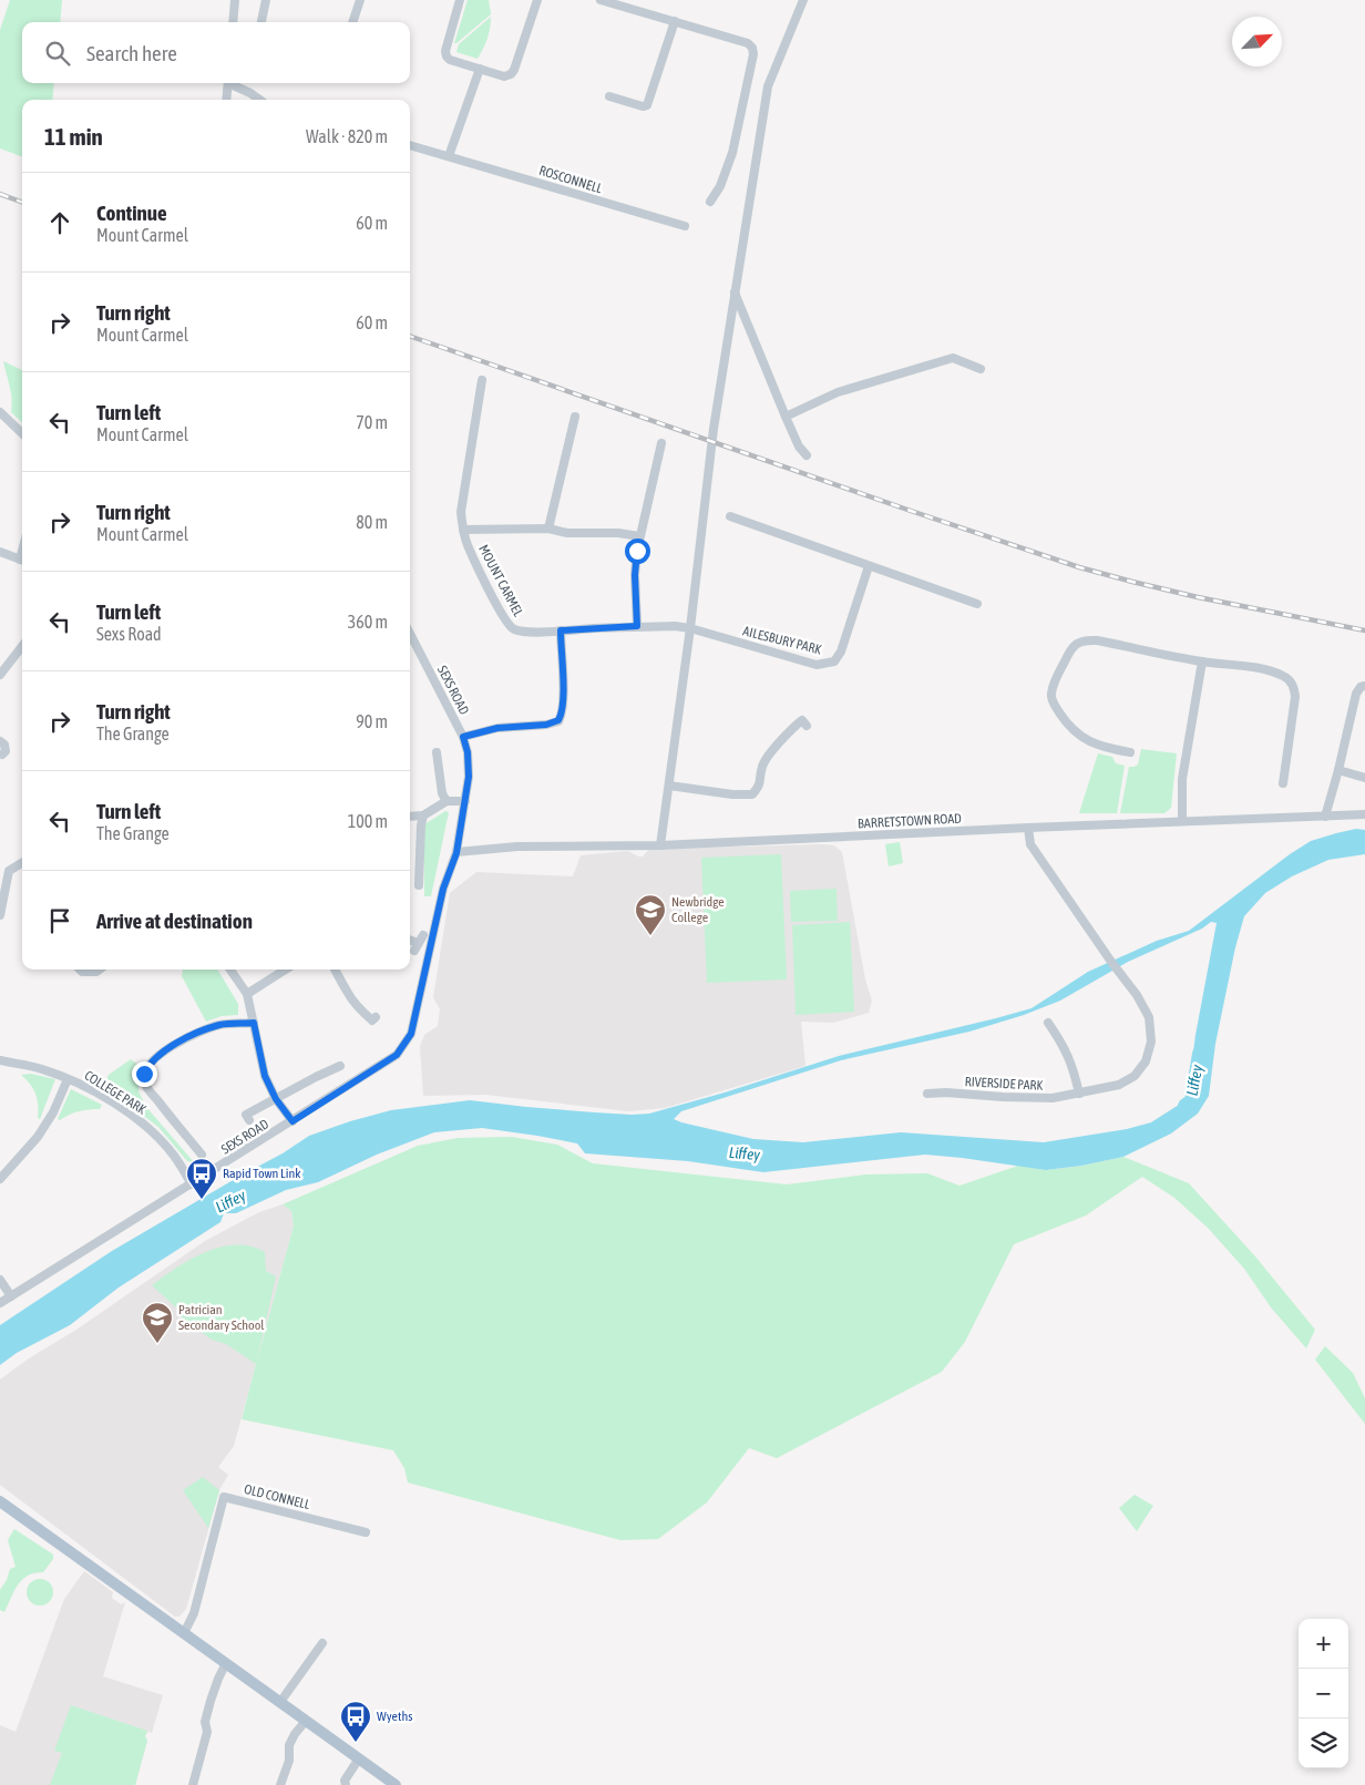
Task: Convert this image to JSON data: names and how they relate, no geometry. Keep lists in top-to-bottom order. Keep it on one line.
{"streets":{"street":["ROSCONNELL","MOUNT CARMEL","AILESBURY PARK","SEXS ROAD","BARRETSTOWN ROAD","RIVERSIDE PARK","COLLEGE PARK","OLD CONNELL"]},"crossings":[["MOUNT CARMEL","AILESBURY PARK"],["SEXS ROAD","BARRETSTOWN ROAD"],["SEXS ROAD","COLLEGE PARK"],["BARRETSTOWN ROAD","RIVERSIDE PARK"]],"water":["Liffey"],"places":{"school or university":["Newbridge College","Patrician Secondary School"],"bus stop":["Rapid Town Link","Wyeths"]},"north":"top right","page":{"search":"Search here","heading":["11 min","Walk · 820 m"],"list":[["Continue","Mount Carmel","60 m"],["Turn right","Mount Carmel","60 m"],["Turn left","Mount Carmel","70 m"],["Turn right","Mount Carmel","80 m"],["Turn left","Sexs Road","360 m"],["Turn right","The Grange","90 m"],["Turn left","The Grange","100 m"],"Arrive at destination"],"map_buttons":["+","−"]}}
